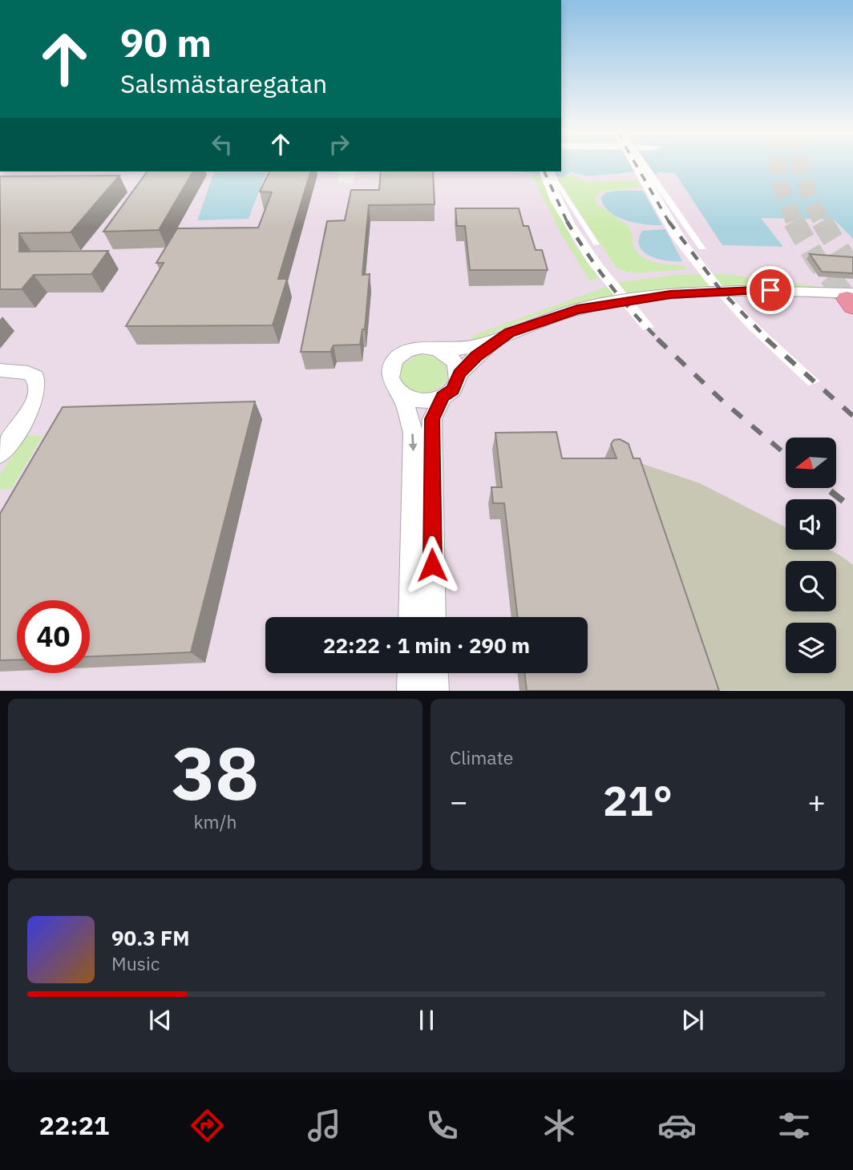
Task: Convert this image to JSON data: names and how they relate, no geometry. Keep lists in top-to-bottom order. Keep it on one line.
{"north":"left","page":{"turn":["90 m","Salsmästaregatan"],"limit":"40","trip":"22:22 · 1 min · 290 m","tile":[["38","km/h"],"Climate"],"heat":["−","21°","+"],"song":["90.3 FM","Music"],"tabs":"22:21"}}
